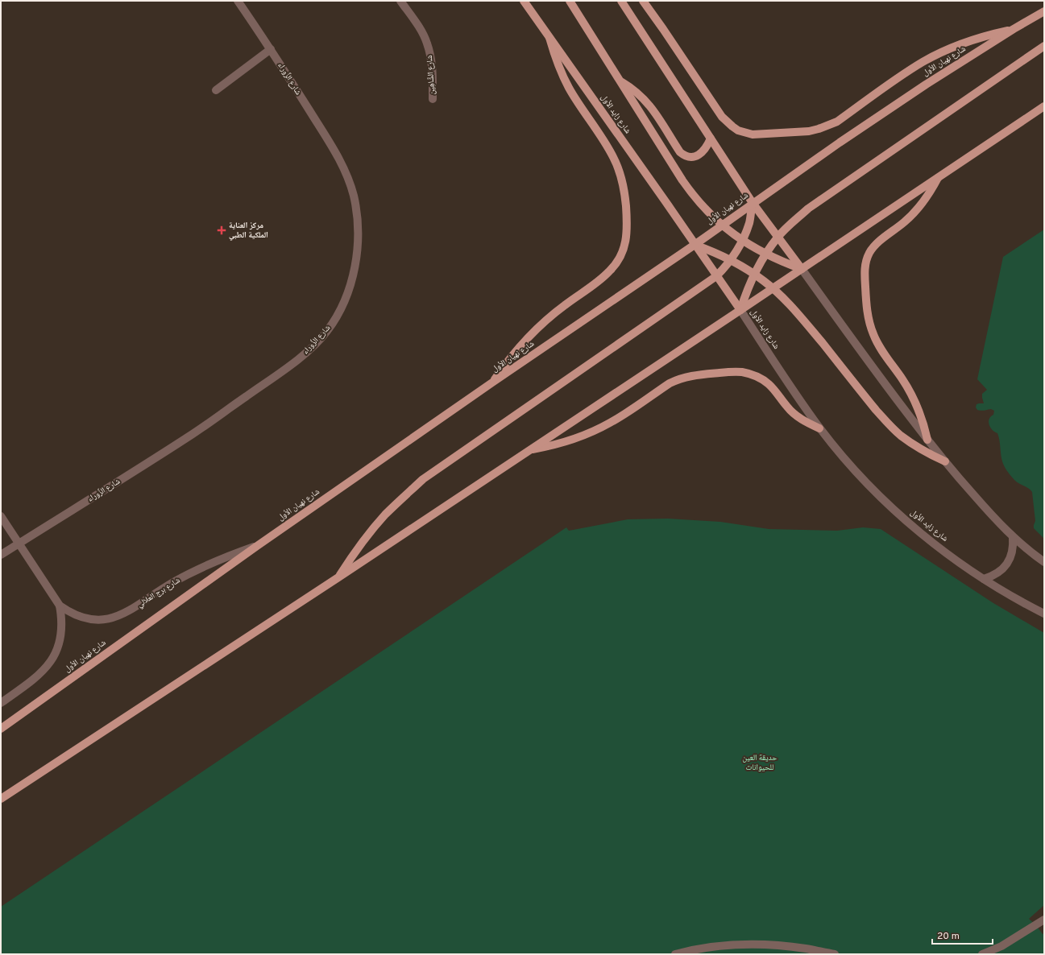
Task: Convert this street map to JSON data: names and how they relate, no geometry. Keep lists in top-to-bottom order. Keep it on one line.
{"streets":{"main road":["شارع نهيان الأول","شارع زايد الأول"],"street":["شارع الشَّاهِين","شارع الزَّوراء","شارع برج العلالي"]},"crossings":[["شارع نهيان الأول","شارع زايد الأول"],["شارع نهيان الأول","شارع برج العلالي"],["شارع الزَّوراء","شارع برج العلالي"]],"parks":["حديقة العين للحيوانات"],"places":{"health":["مركز العناية الملكية الطبي"]},"scale_bar":"20 m"}
